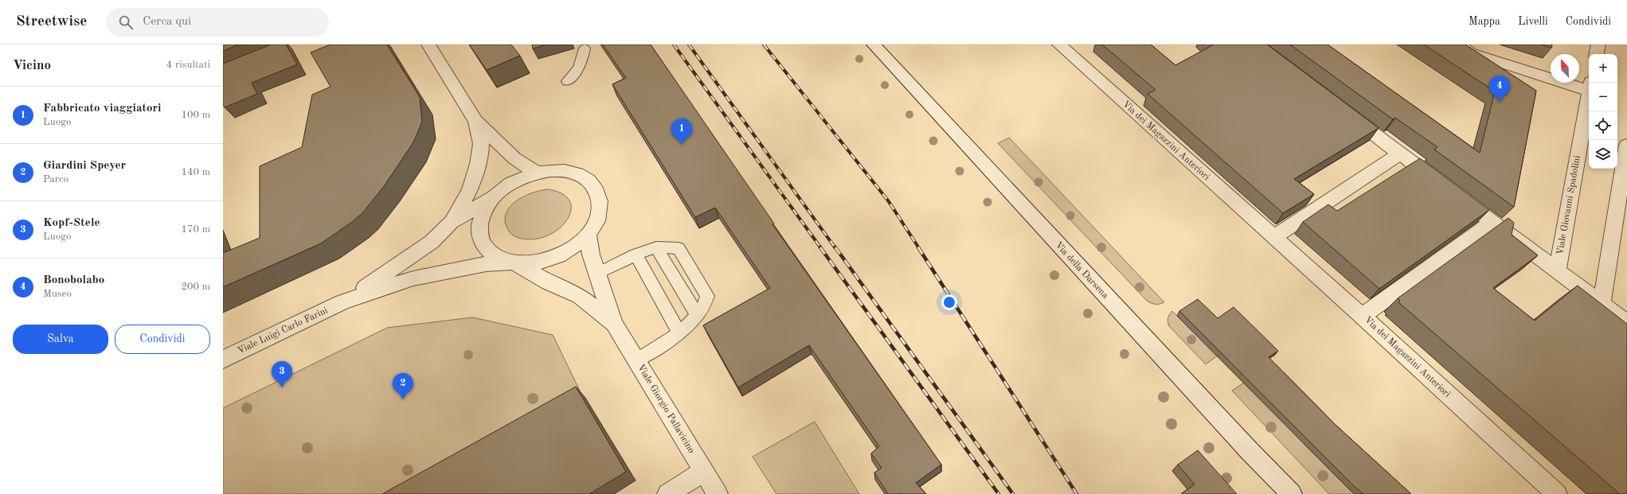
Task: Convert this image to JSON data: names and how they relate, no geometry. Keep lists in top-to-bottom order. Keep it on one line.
{"streets":{"street":["Via dei Magazzini Anteriori","Viale Giovanni Spadolini","Via della Darsena","Viale Luigi Carlo Farini","Viale Giorgio Pallavicino"]},"north":"top left","page":{"header":"Streetwise","search":"Cerca qui","nav":["Mappa","Livelli","Condividi"],"heading":["Vicino","4 risultati"],"map_buttons":["+","−"],"pins":["4","1","3","2"],"list":[{"mark":"1","name":"Fabbricato viaggiatori","note":"Luogo","value":"100 m"},{"mark":"2","name":"Giardini Speyer","note":"Parco","value":"140 m"},{"mark":"3","name":"Kopf-Stele","note":"Luogo","value":"170 m"},{"mark":"4","name":"Bonobolabo","note":"Museo","value":"200 m"}],"buttons":["Salva","Condividi"]}}
